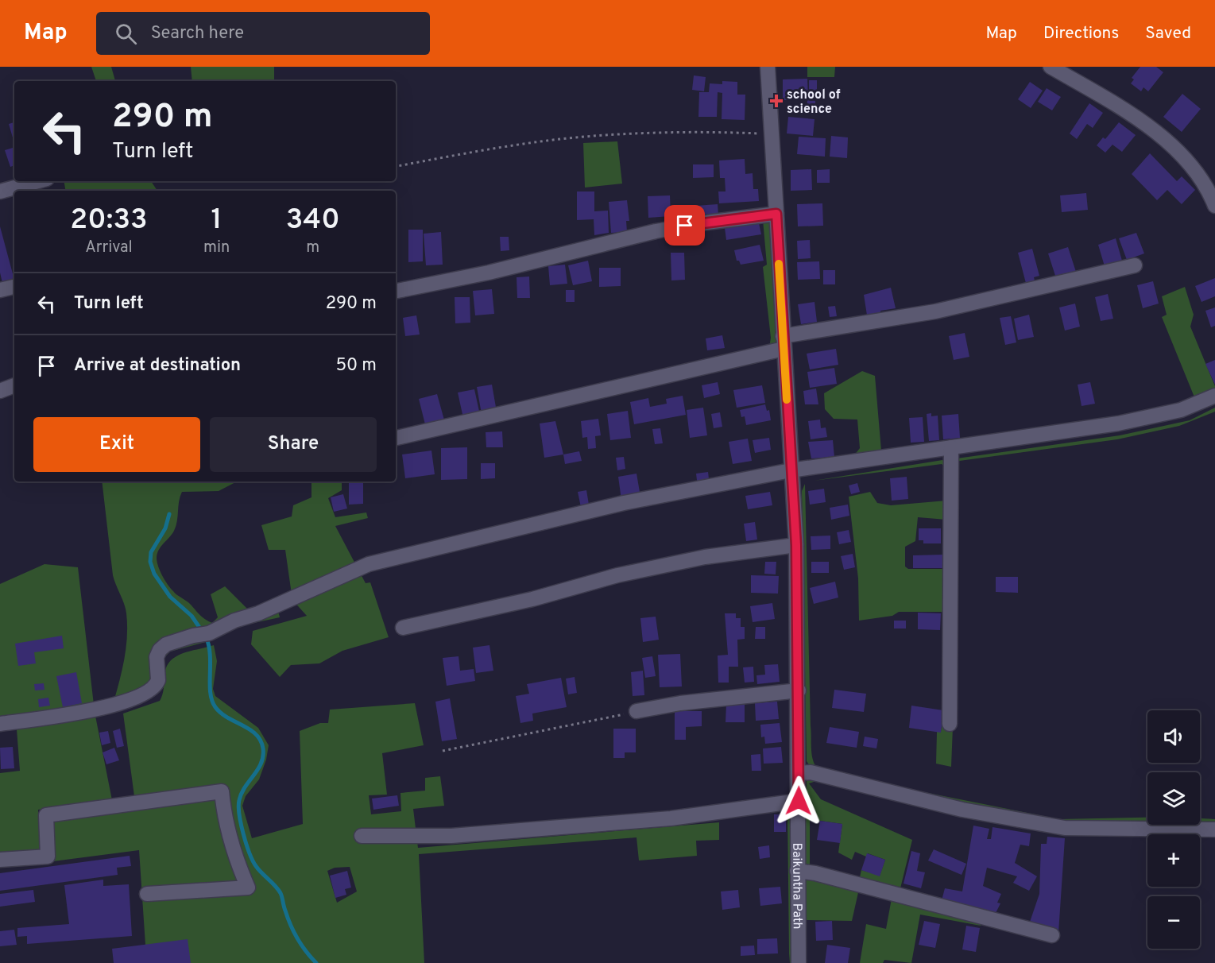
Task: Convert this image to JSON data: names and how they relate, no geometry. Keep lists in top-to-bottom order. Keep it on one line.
{"streets":{"street":["Baikuntha Path"]},"places":{"health":["school of science"]},"page":{"header":"Map","search":"Search here","nav":["Map","Directions","Saved"],"turn":["290 m","Turn left"],"eta":["20:33","Arrival","1","min","340","m"],"list":[{"name":"Turn left","value":"290 m"},{"name":"Arrive at destination","value":"50 m"}],"buttons":["Exit","Share"],"map_buttons":["+","−"]}}
